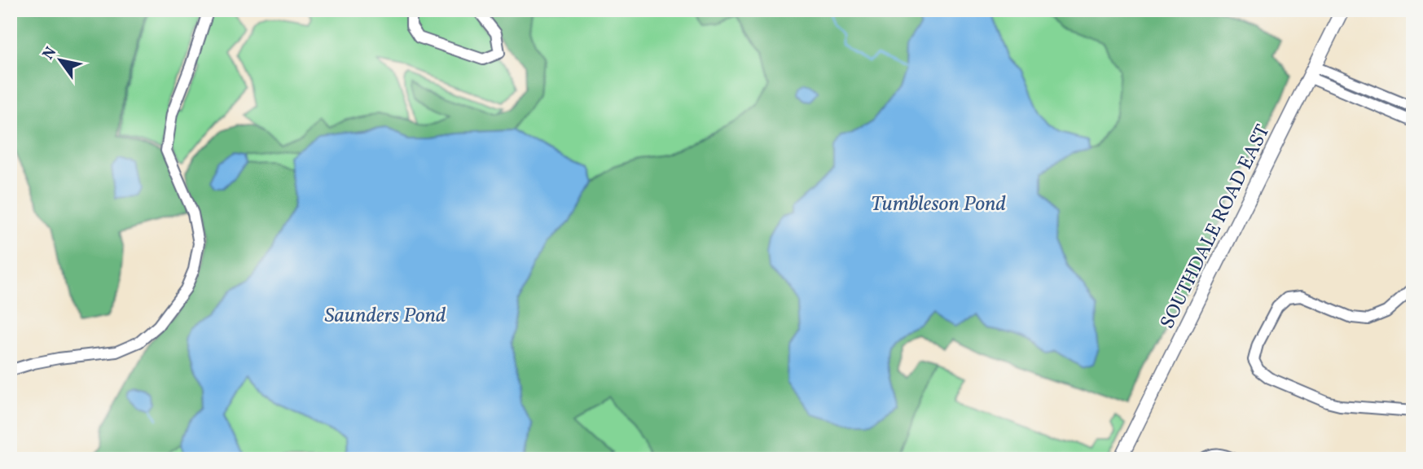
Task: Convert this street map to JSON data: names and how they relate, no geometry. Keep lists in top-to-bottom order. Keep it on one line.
{"streets":{"main road":["SOUTHDALE ROAD EAST"]},"water":["Tumbleson Pond","Saunders Pond"],"north":"top left"}
